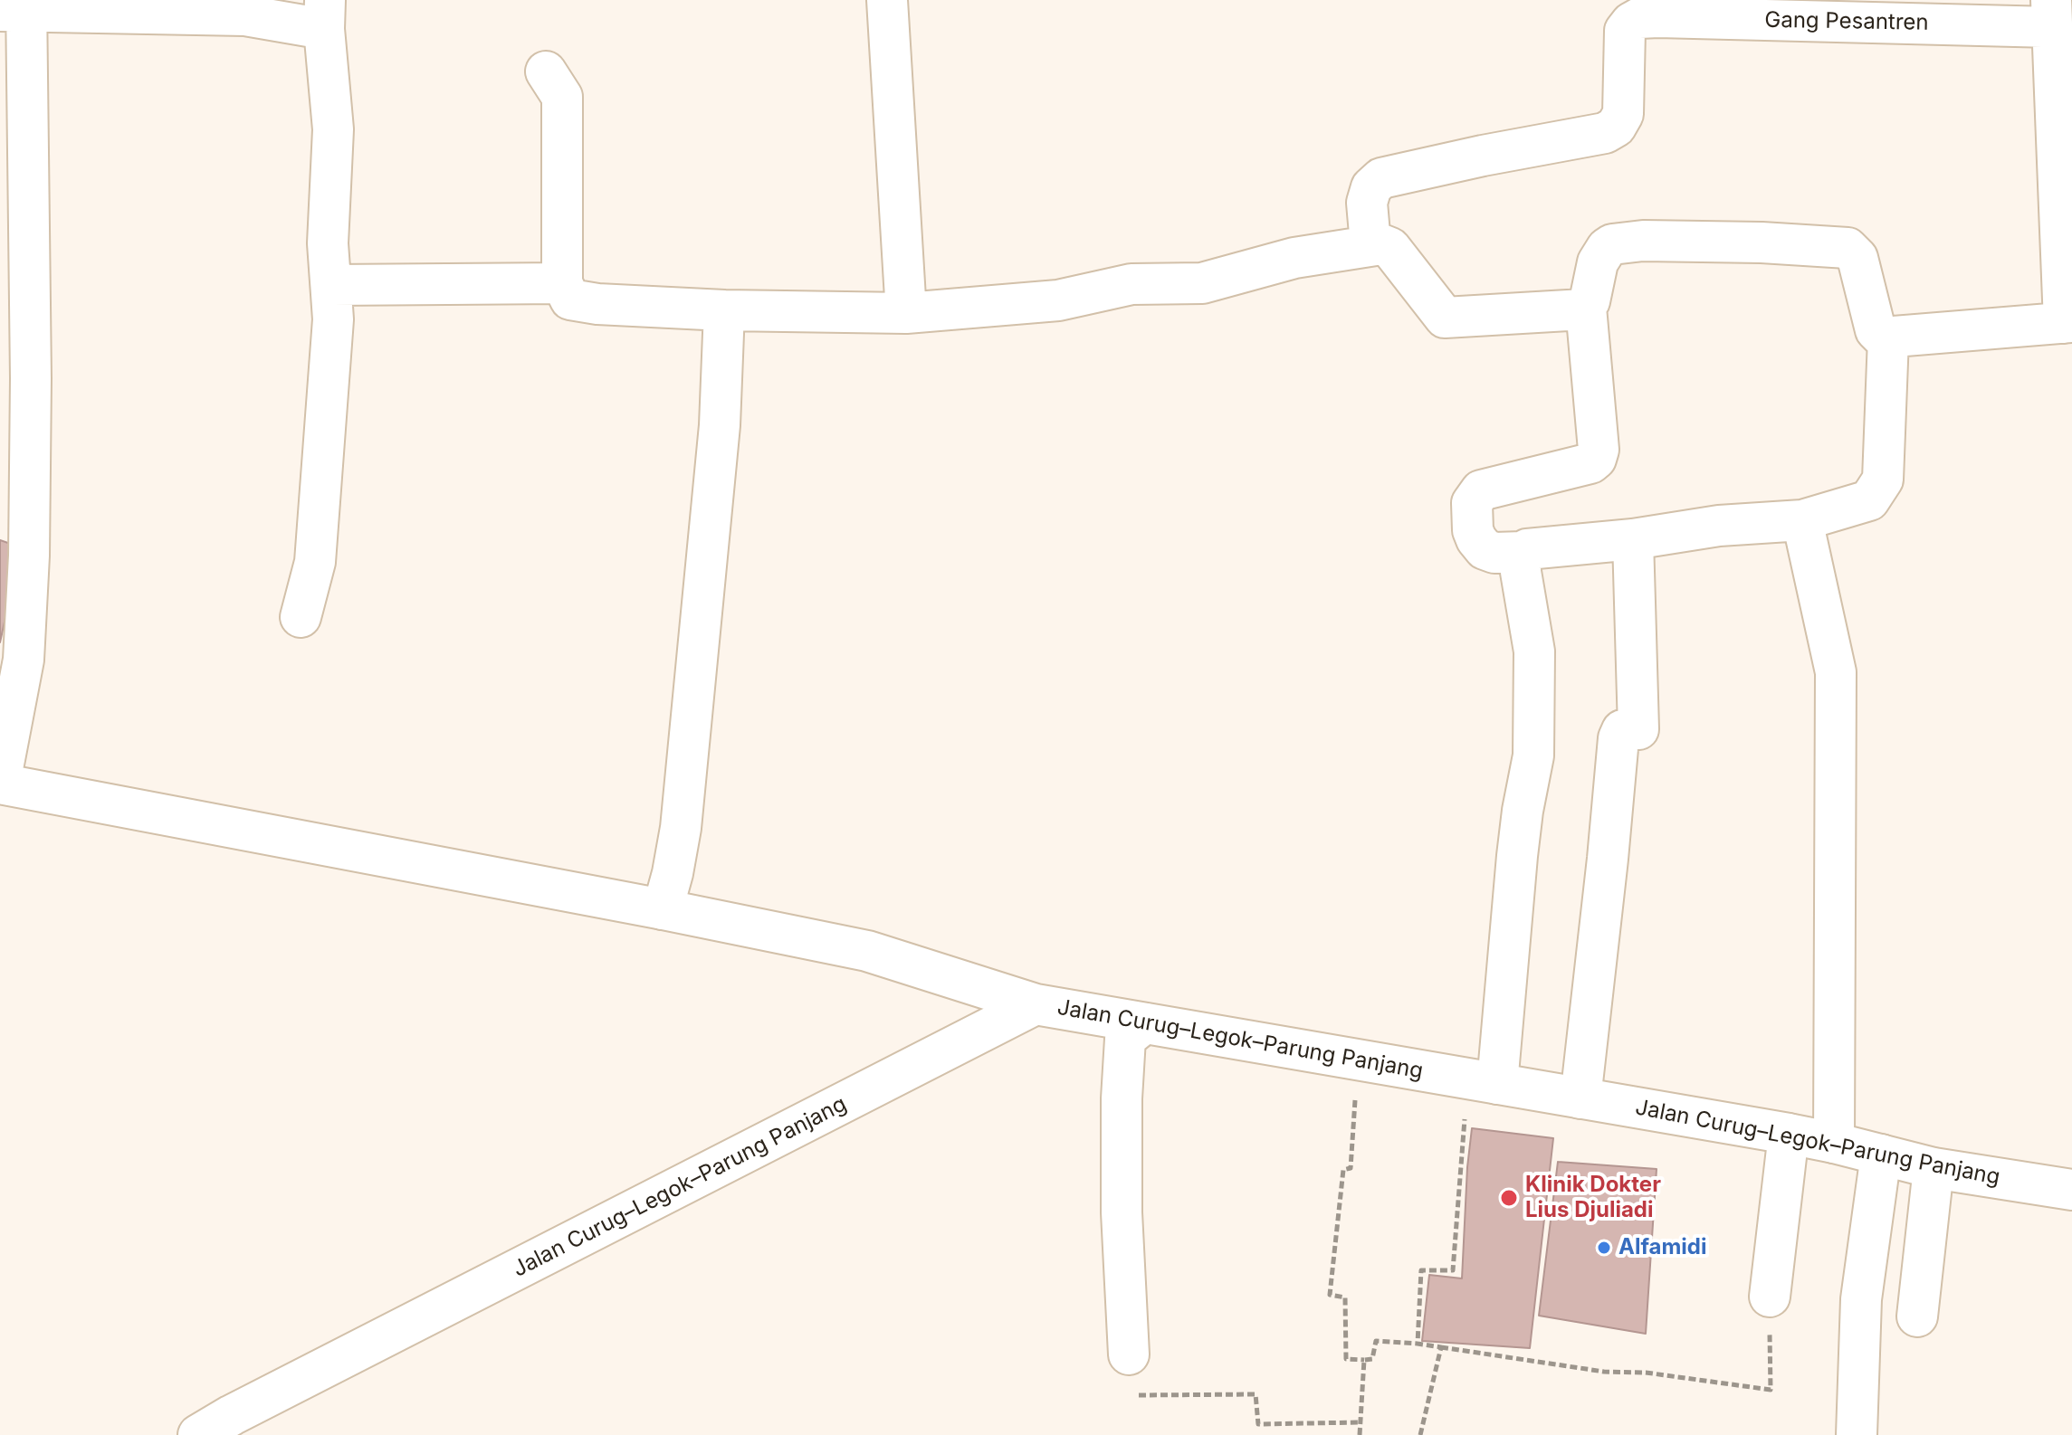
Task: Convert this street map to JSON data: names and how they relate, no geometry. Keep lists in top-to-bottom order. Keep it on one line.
{"streets":{"street":["Gang Pesantren","Jalan Curug–Legok–Parung Panjang"]},"places":["Klinik Dokter Lius Djuliadi","Alfamidi"]}
